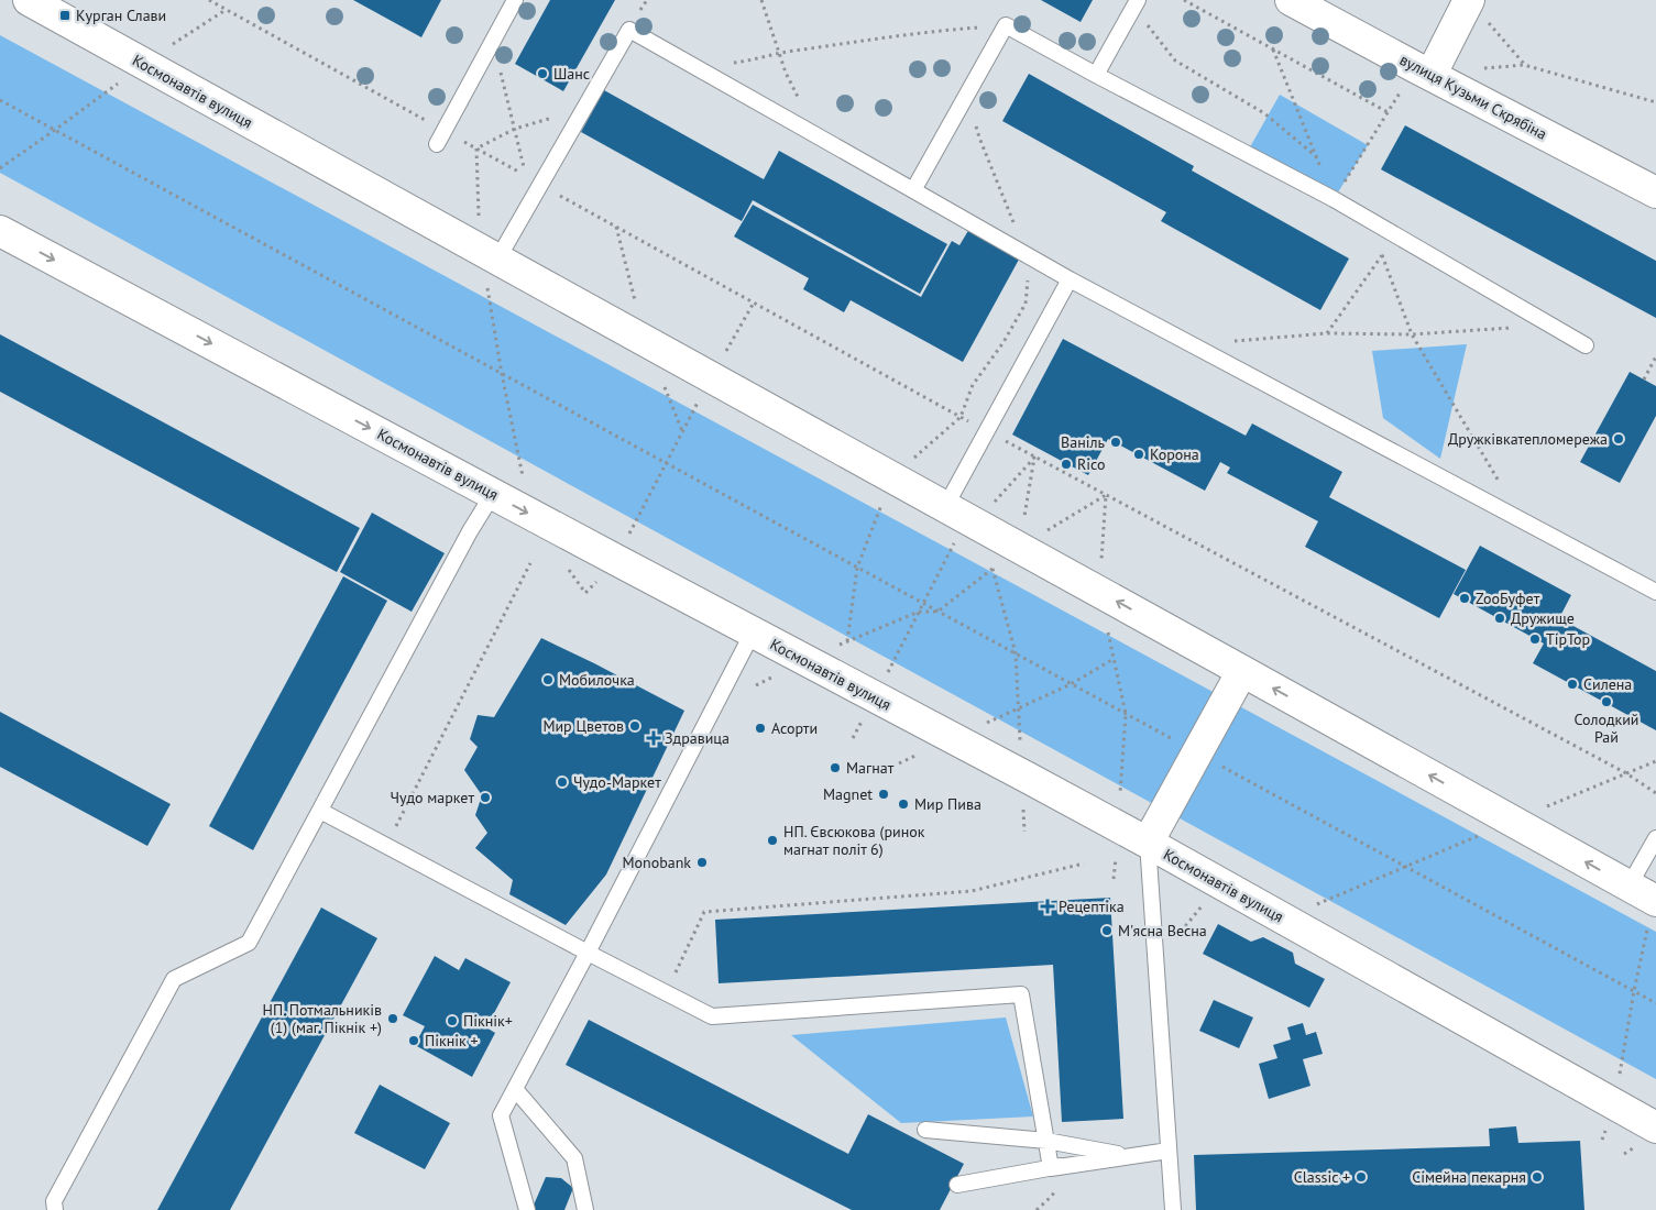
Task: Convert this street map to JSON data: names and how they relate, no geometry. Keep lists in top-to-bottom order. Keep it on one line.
{"streets":{"street":["Космонавтів вулиця","вулиця Кузьми Скрябіна"]},"places":{"transit":["Курган Слави"],"other":["Шанс","Дружківкатепломережа","Ваніль","Корона","Rico","ZooБуфет","Дружище","TipTop","Мобилочка","Силена","Солодкий Рай","Мир Цветов","Асорти","Магнат","Чудо-Маркет","Magnet","Чудо маркет","Мир Пива","НП. Євсюкова (ринок магнат політ 6)","Monobank","М'ясна Весна","НП. Потмальників (1) (маг. Пікнік +)","Пікнік+","Пікнік +","Classic +","Сімейна пекарня"],"health":["Здравица","Рецептіка"]}}
